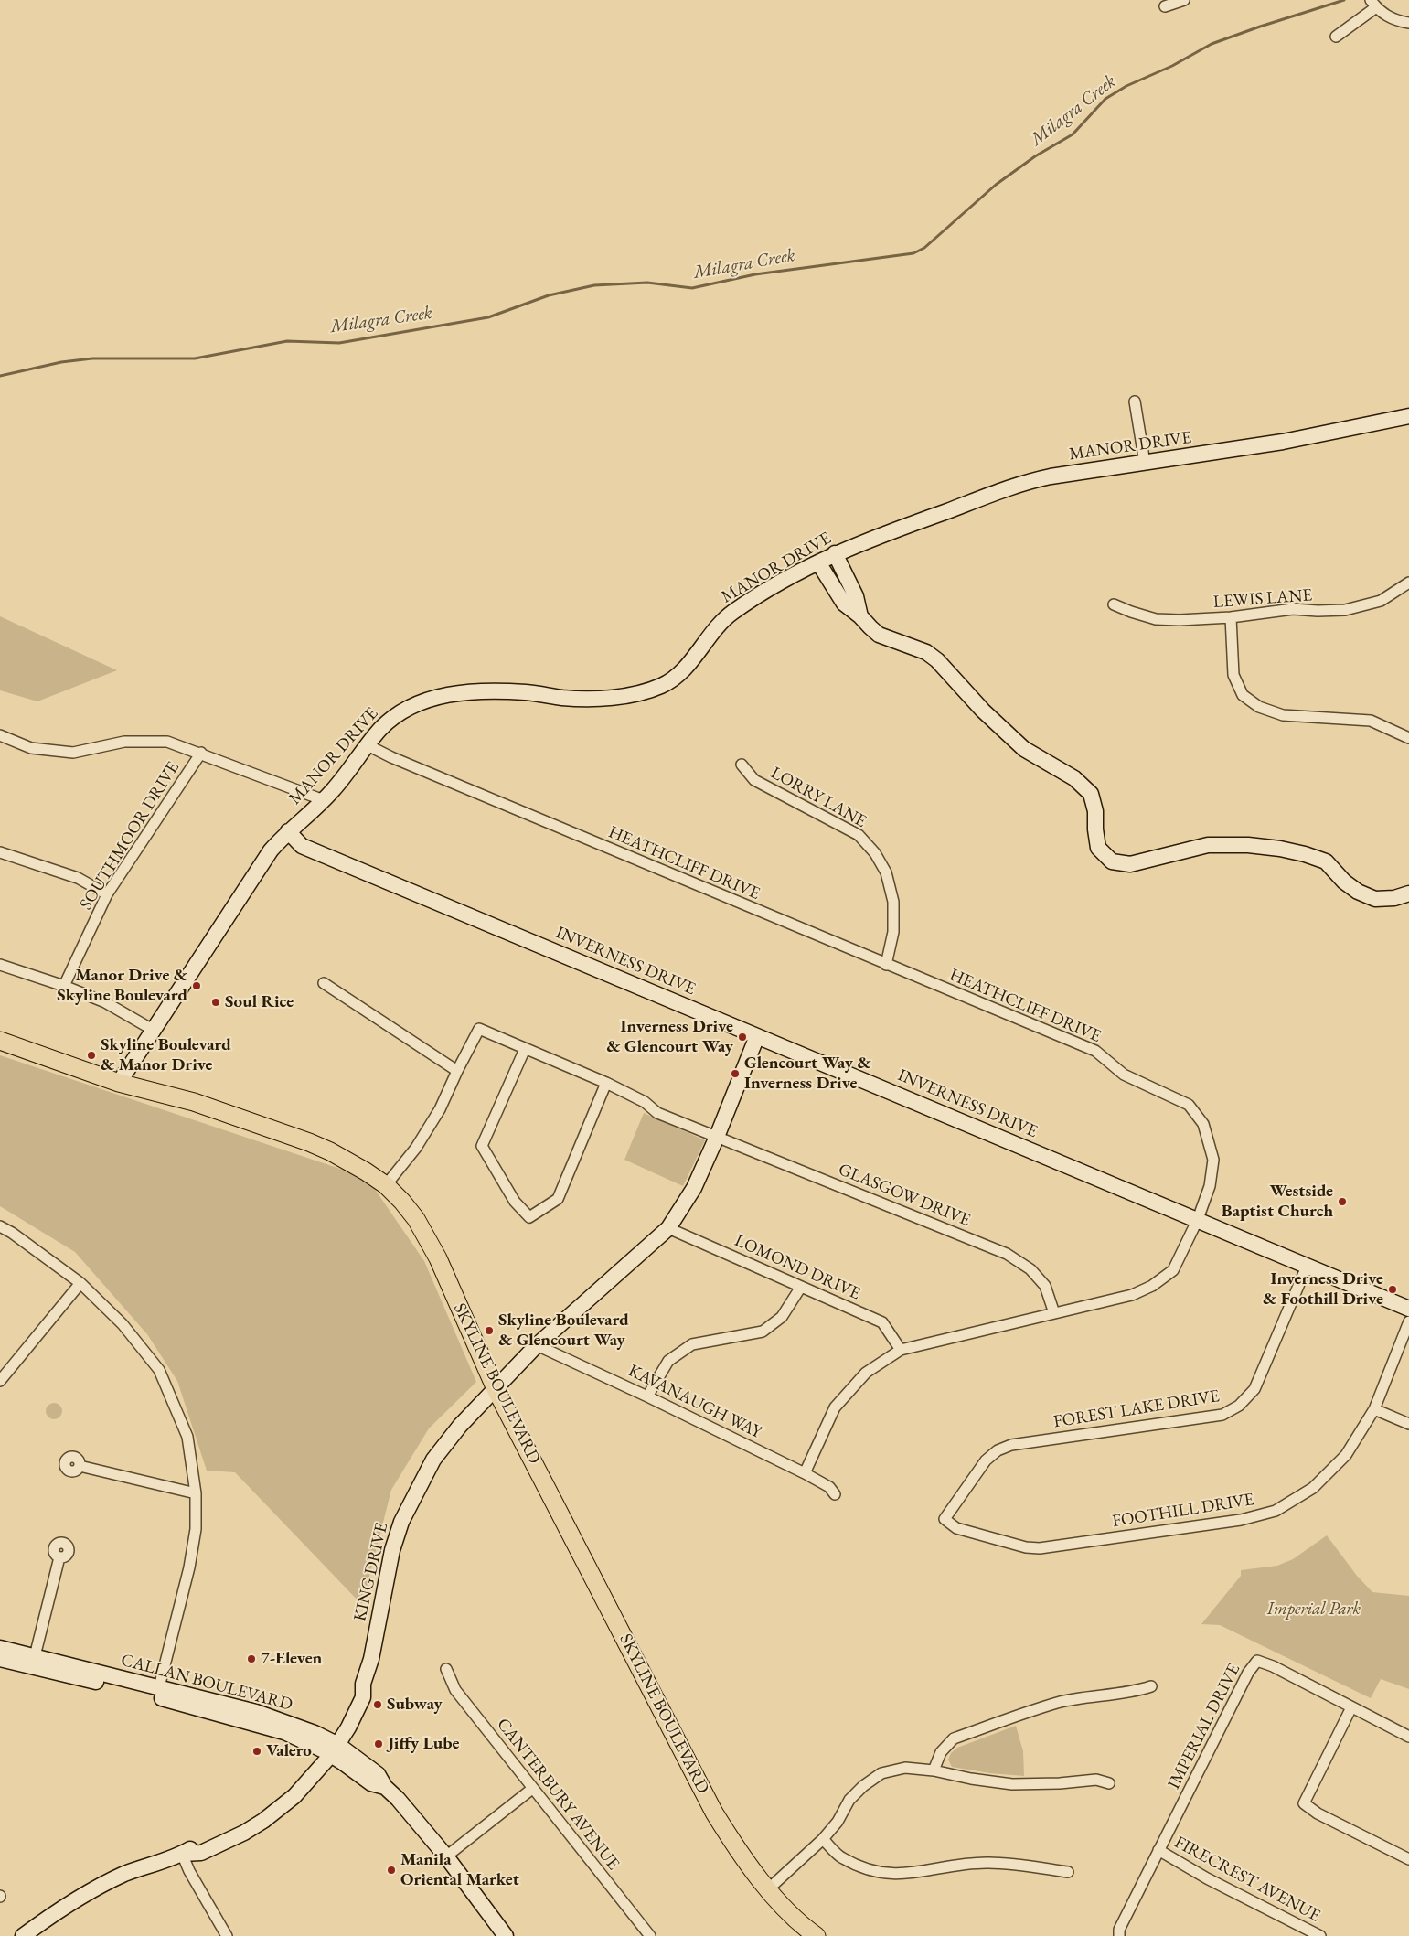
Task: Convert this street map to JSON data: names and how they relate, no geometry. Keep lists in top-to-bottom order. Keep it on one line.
{"streets":{"main road":["SKYLINE BOULEVARD"],"street":["MANOR DRIVE","LEWIS LANE","LORRY LANE","SOUTHMOOR DRIVE","HEATHCLIFF DRIVE","INVERNESS DRIVE","GLASGOW DRIVE","LOMOND DRIVE","KAVANAUGH WAY","FOREST LAKE DRIVE","FOOTHILL DRIVE","KING DRIVE","CALLAN BOULEVARD","IMPERIAL DRIVE","CANTERBURY AVENUE","FIRECREST AVENUE"]},"crossings":[["MANOR DRIVE","HEATHCLIFF DRIVE"],["MANOR DRIVE","INVERNESS DRIVE"],["MANOR DRIVE","SKYLINE BOULEVARD"],["LORRY LANE","HEATHCLIFF DRIVE"],["HEATHCLIFF DRIVE","INVERNESS DRIVE"],["HEATHCLIFF DRIVE","GLASGOW DRIVE"],["HEATHCLIFF DRIVE","LOMOND DRIVE"],["HEATHCLIFF DRIVE","KAVANAUGH WAY"],["INVERNESS DRIVE","FOREST LAKE DRIVE"],["INVERNESS DRIVE","KING DRIVE"],["GLASGOW DRIVE","KING DRIVE"],["LOMOND DRIVE","KING DRIVE"],["SKYLINE BOULEVARD","KING DRIVE"],["KAVANAUGH WAY","KING DRIVE"],["FOREST LAKE DRIVE","FOOTHILL DRIVE"],["KING DRIVE","CALLAN BOULEVARD"],["IMPERIAL DRIVE","FIRECREST AVENUE"]],"water":["Milagra Creek"],"parks":["Imperial Park"],"places":["Manor Drive & Skyline Boulevard","Soul Rice","Inverness Drive & Glencourt Way","Skyline Boulevard & Manor Drive","Glencourt Way & Inverness Drive","Westside Baptist Church","Inverness Drive & Foothill Drive","Skyline Boulevard & Glencourt Way","7-Eleven","Subway","Jiffy Lube","Valero","Manila Oriental Market"]}
